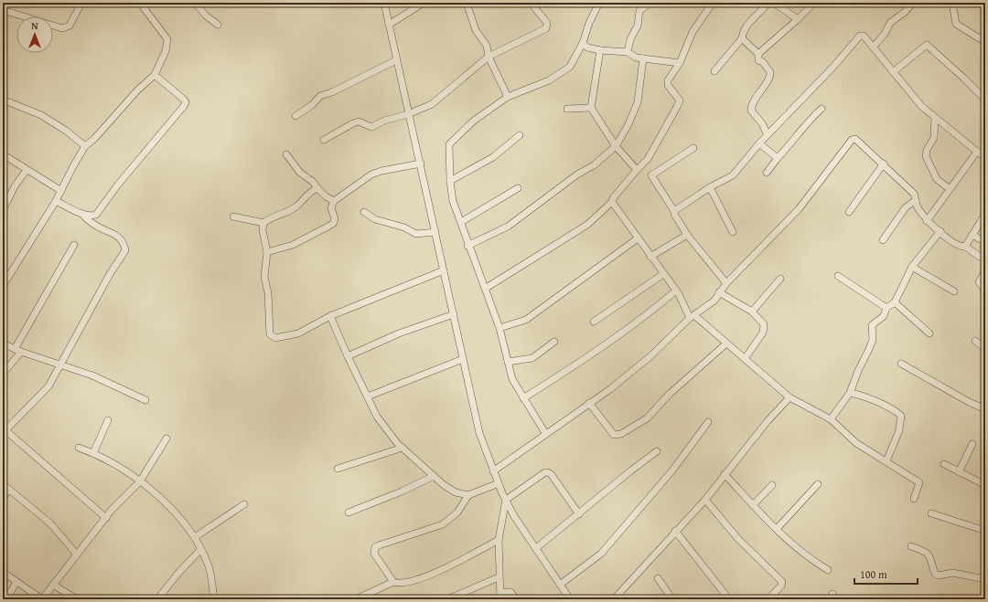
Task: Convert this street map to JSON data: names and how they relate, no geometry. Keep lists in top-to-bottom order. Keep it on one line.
{"scale_bar":"100 m","north":"top"}
